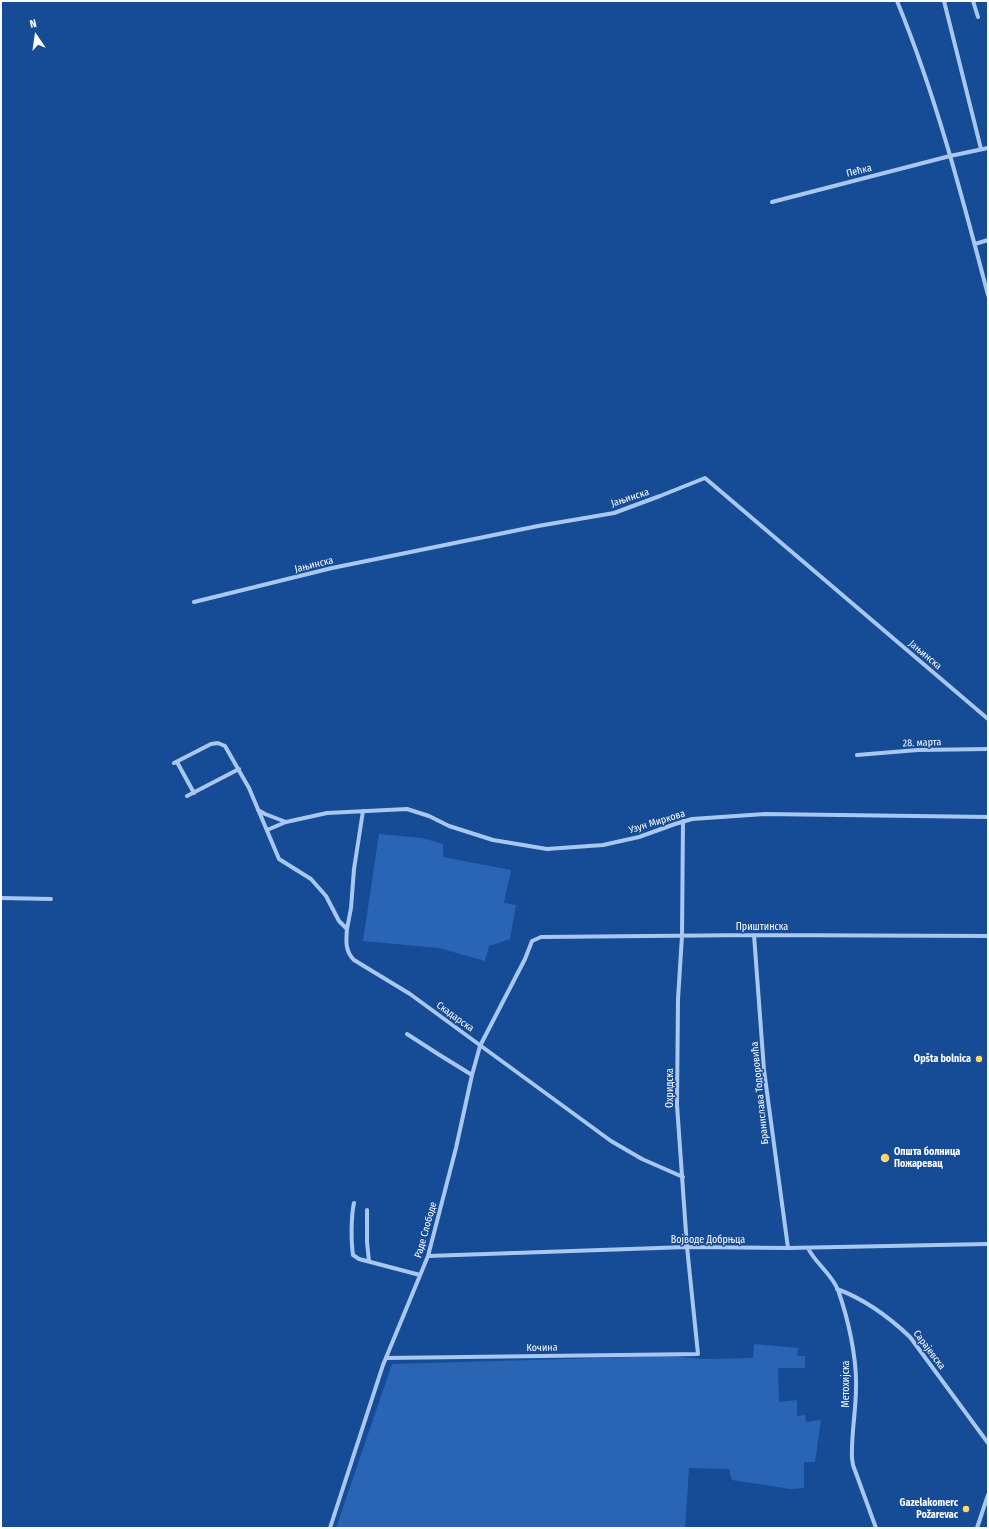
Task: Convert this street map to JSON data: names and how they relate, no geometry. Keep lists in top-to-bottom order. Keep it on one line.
{"streets":{"street":["Пећка","Јањинска","28. марта","Узун Миркова","Приштинска","Скадарска","Охридска","Бранислава Тодоровића","Раде Слободе","Војводе Добрњца","Кочина","Сарајевска","Метохијска"]},"crossings":[["Узун Миркова","Скадарска"],["Узун Миркова","Охридска"],["Приштинска","Охридска"],["Приштинска","Бранислава Тодоровића"],["Приштинска","Раде Слободе"],["Скадарска","Охридска"],["Скадарска","Раде Слободе"],["Охридска","Војводе Добрњца"],["Охридска","Кочина"],["Бранислава Тодоровића","Војводе Добрњца"],["Раде Слободе","Војводе Добрњца"],["Раде Слободе","Кочина"],["Војводе Добрњца","Метохијска"],["Сарајевска","Метохијска"]],"places":["Opšta bolnica","Општа болница Пожаревац","Gazelakomerc Požarevac"],"north":"top"}
